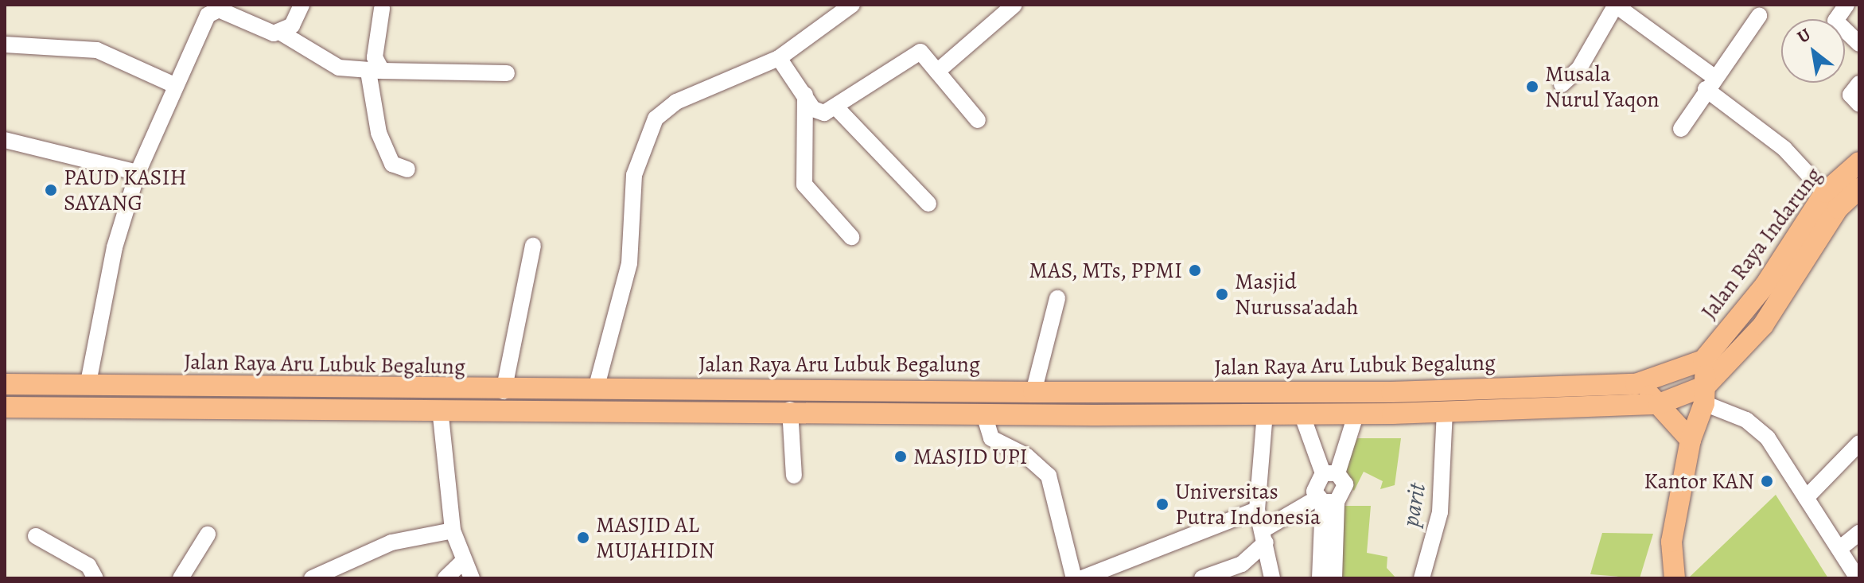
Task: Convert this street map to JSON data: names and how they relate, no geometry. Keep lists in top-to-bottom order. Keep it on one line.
{"streets":{"main road":["Jalan Raya Indarung","Jalan Raya Aru Lubuk Begalung"]},"crossings":[["Jalan Raya Indarung","Jalan Raya Aru Lubuk Begalung"]],"water":["parit"],"places":["Musala Nurul Yaqon","PAUD KASIH SAYANG","MAS, MTs, PPMI","Masjid Nurussa'adah","MASJID UPI","Kantor KAN","Universitas Putra Indonesia","MASJID AL MUJAHIDIN"],"north":"top left"}
